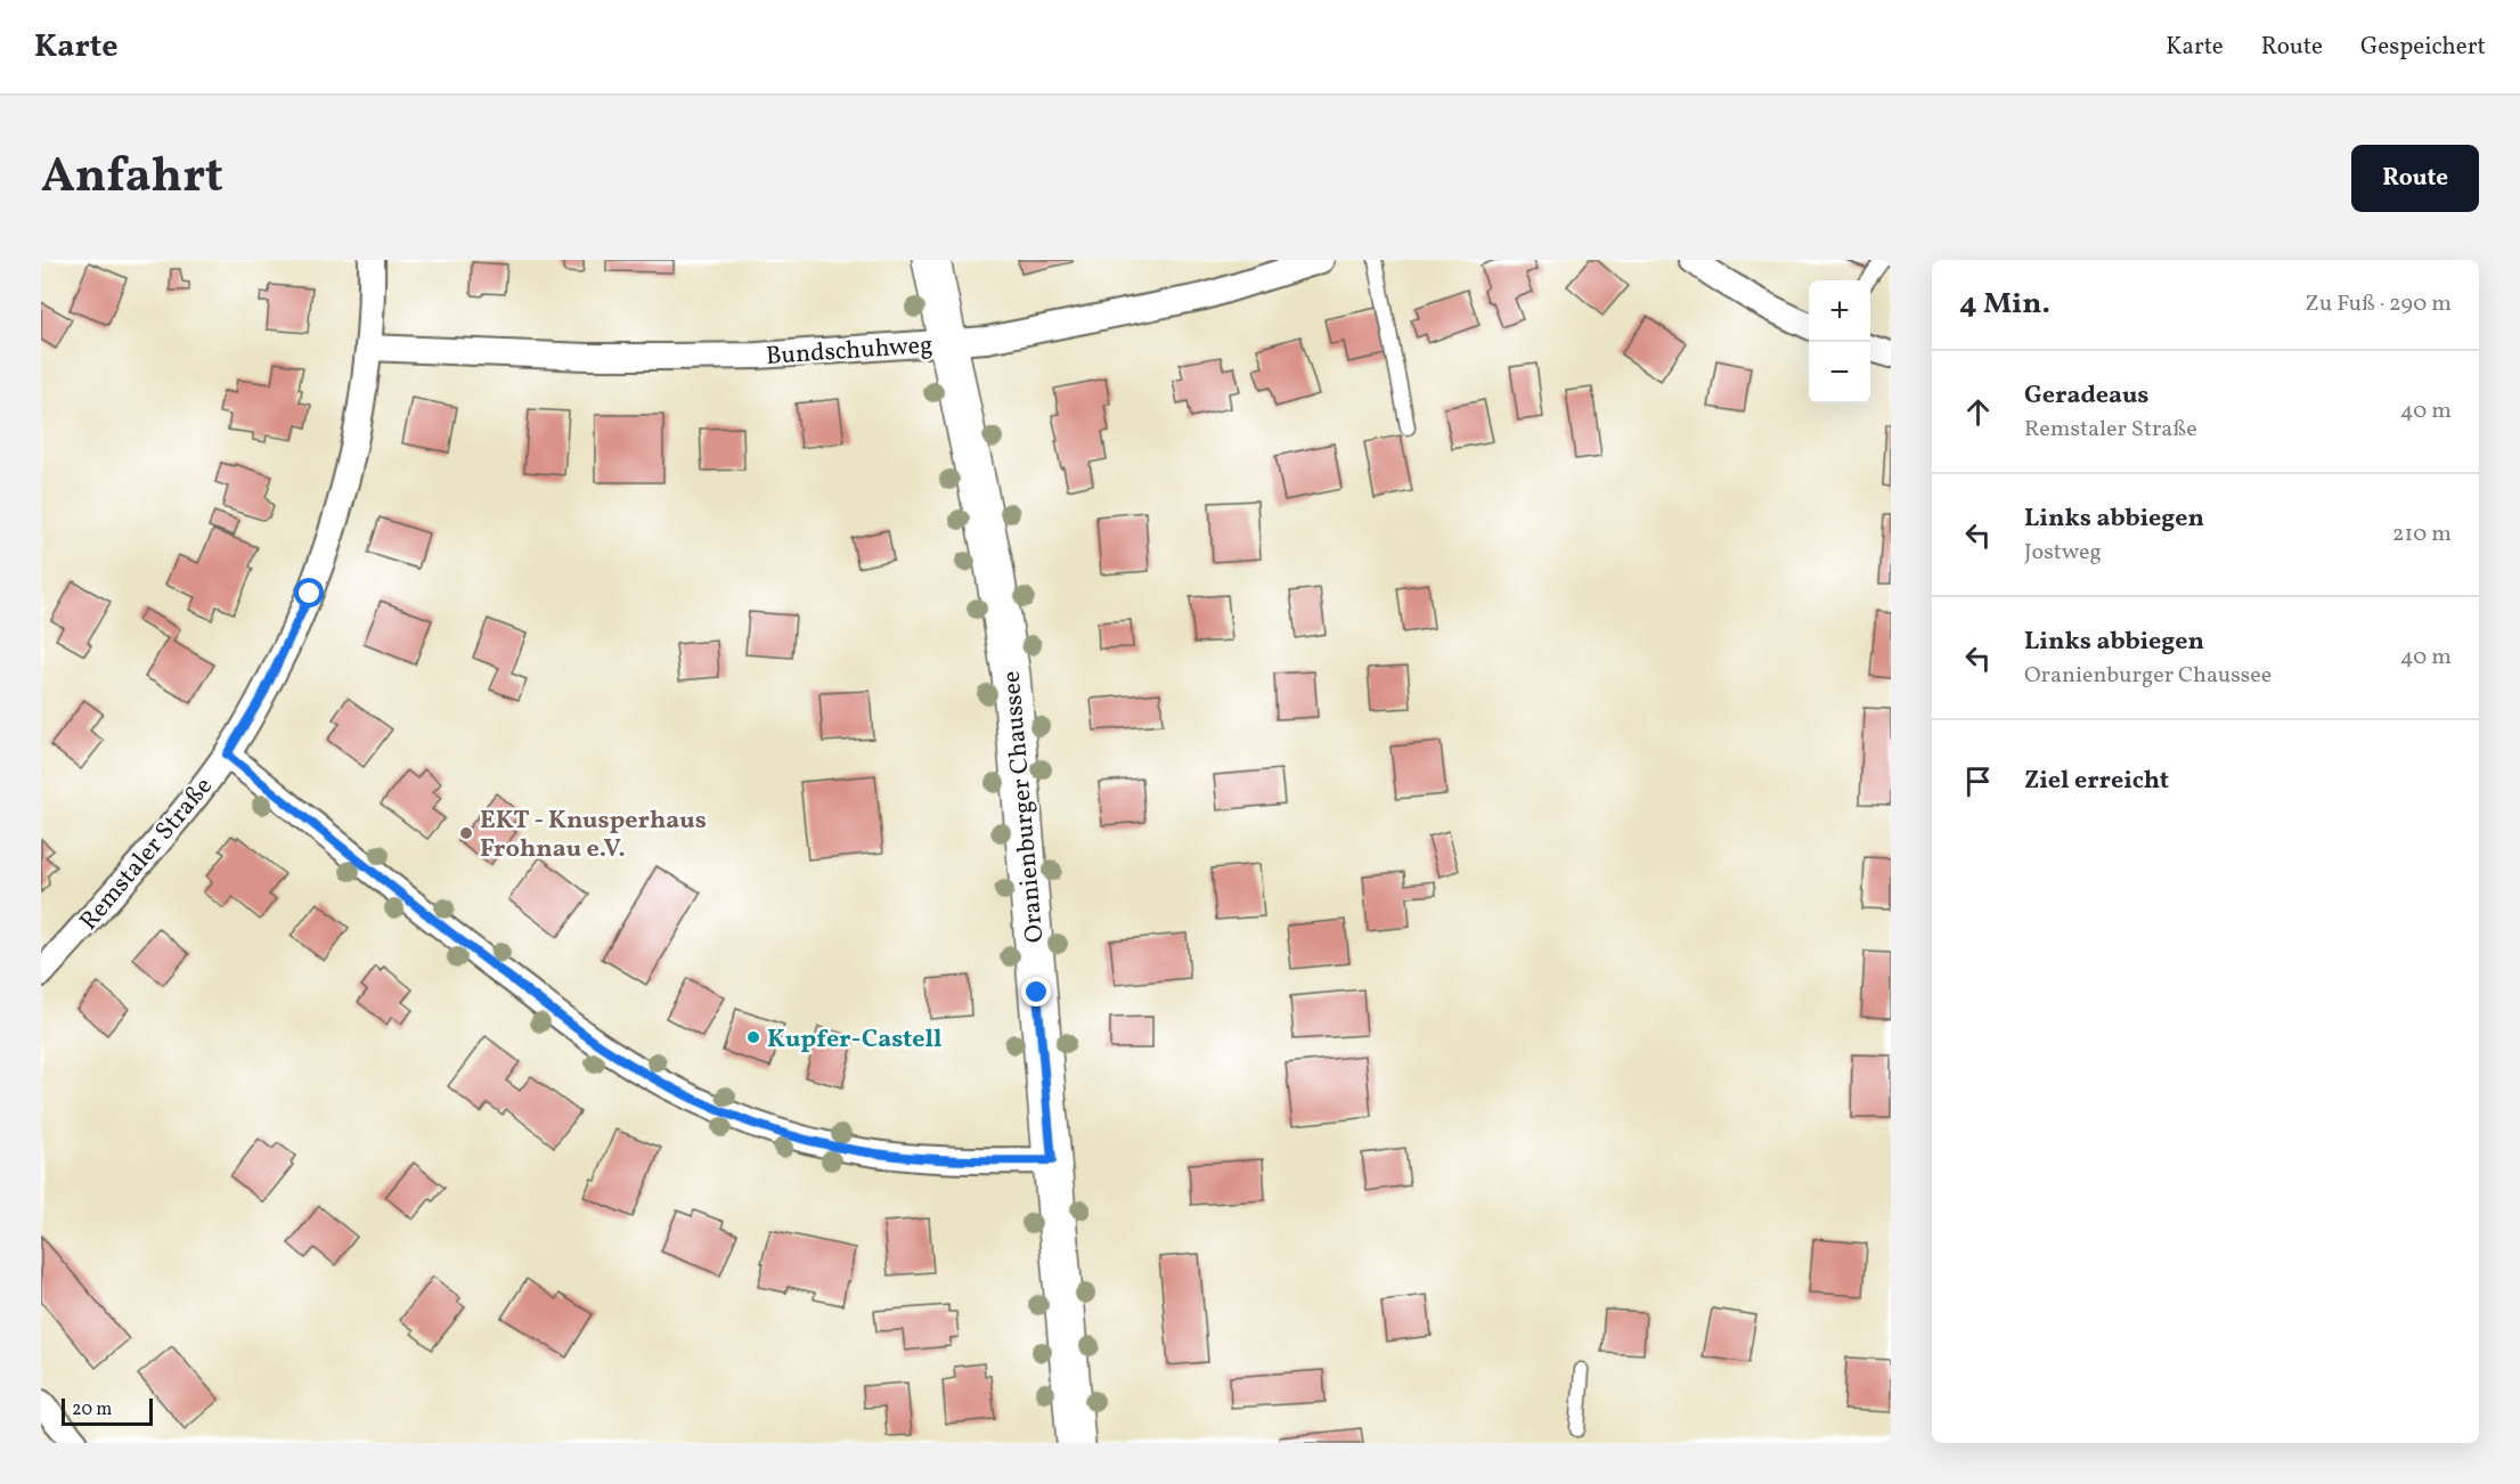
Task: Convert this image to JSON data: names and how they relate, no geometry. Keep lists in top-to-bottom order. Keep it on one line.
{"streets":{"main road":["Oranienburger Chaussee"],"street":["Bundschuhweg","Remstaler Straße"]},"crossings":[["Bundschuhweg","Oranienburger Chaussee"],["Bundschuhweg","Remstaler Straße"]],"places":["EKT - Knusperhaus Frohnau e.V.","Kupfer-Castell"],"scale_bar":"20 m","page":{"header":"Karte","nav":["Karte","Route","Gespeichert"],"title":"Anfahrt","buttons":"Route","heading":["4 Min.","Zu Fuß · 290 m"],"map_buttons":["+","−"],"list":[["Geradeaus","Remstaler Straße","40 m"],["Links abbiegen","Jostweg","210 m"],["Links abbiegen","Oranienburger Chaussee","40 m"],"Ziel erreicht"],"scale":"20 m"}}
